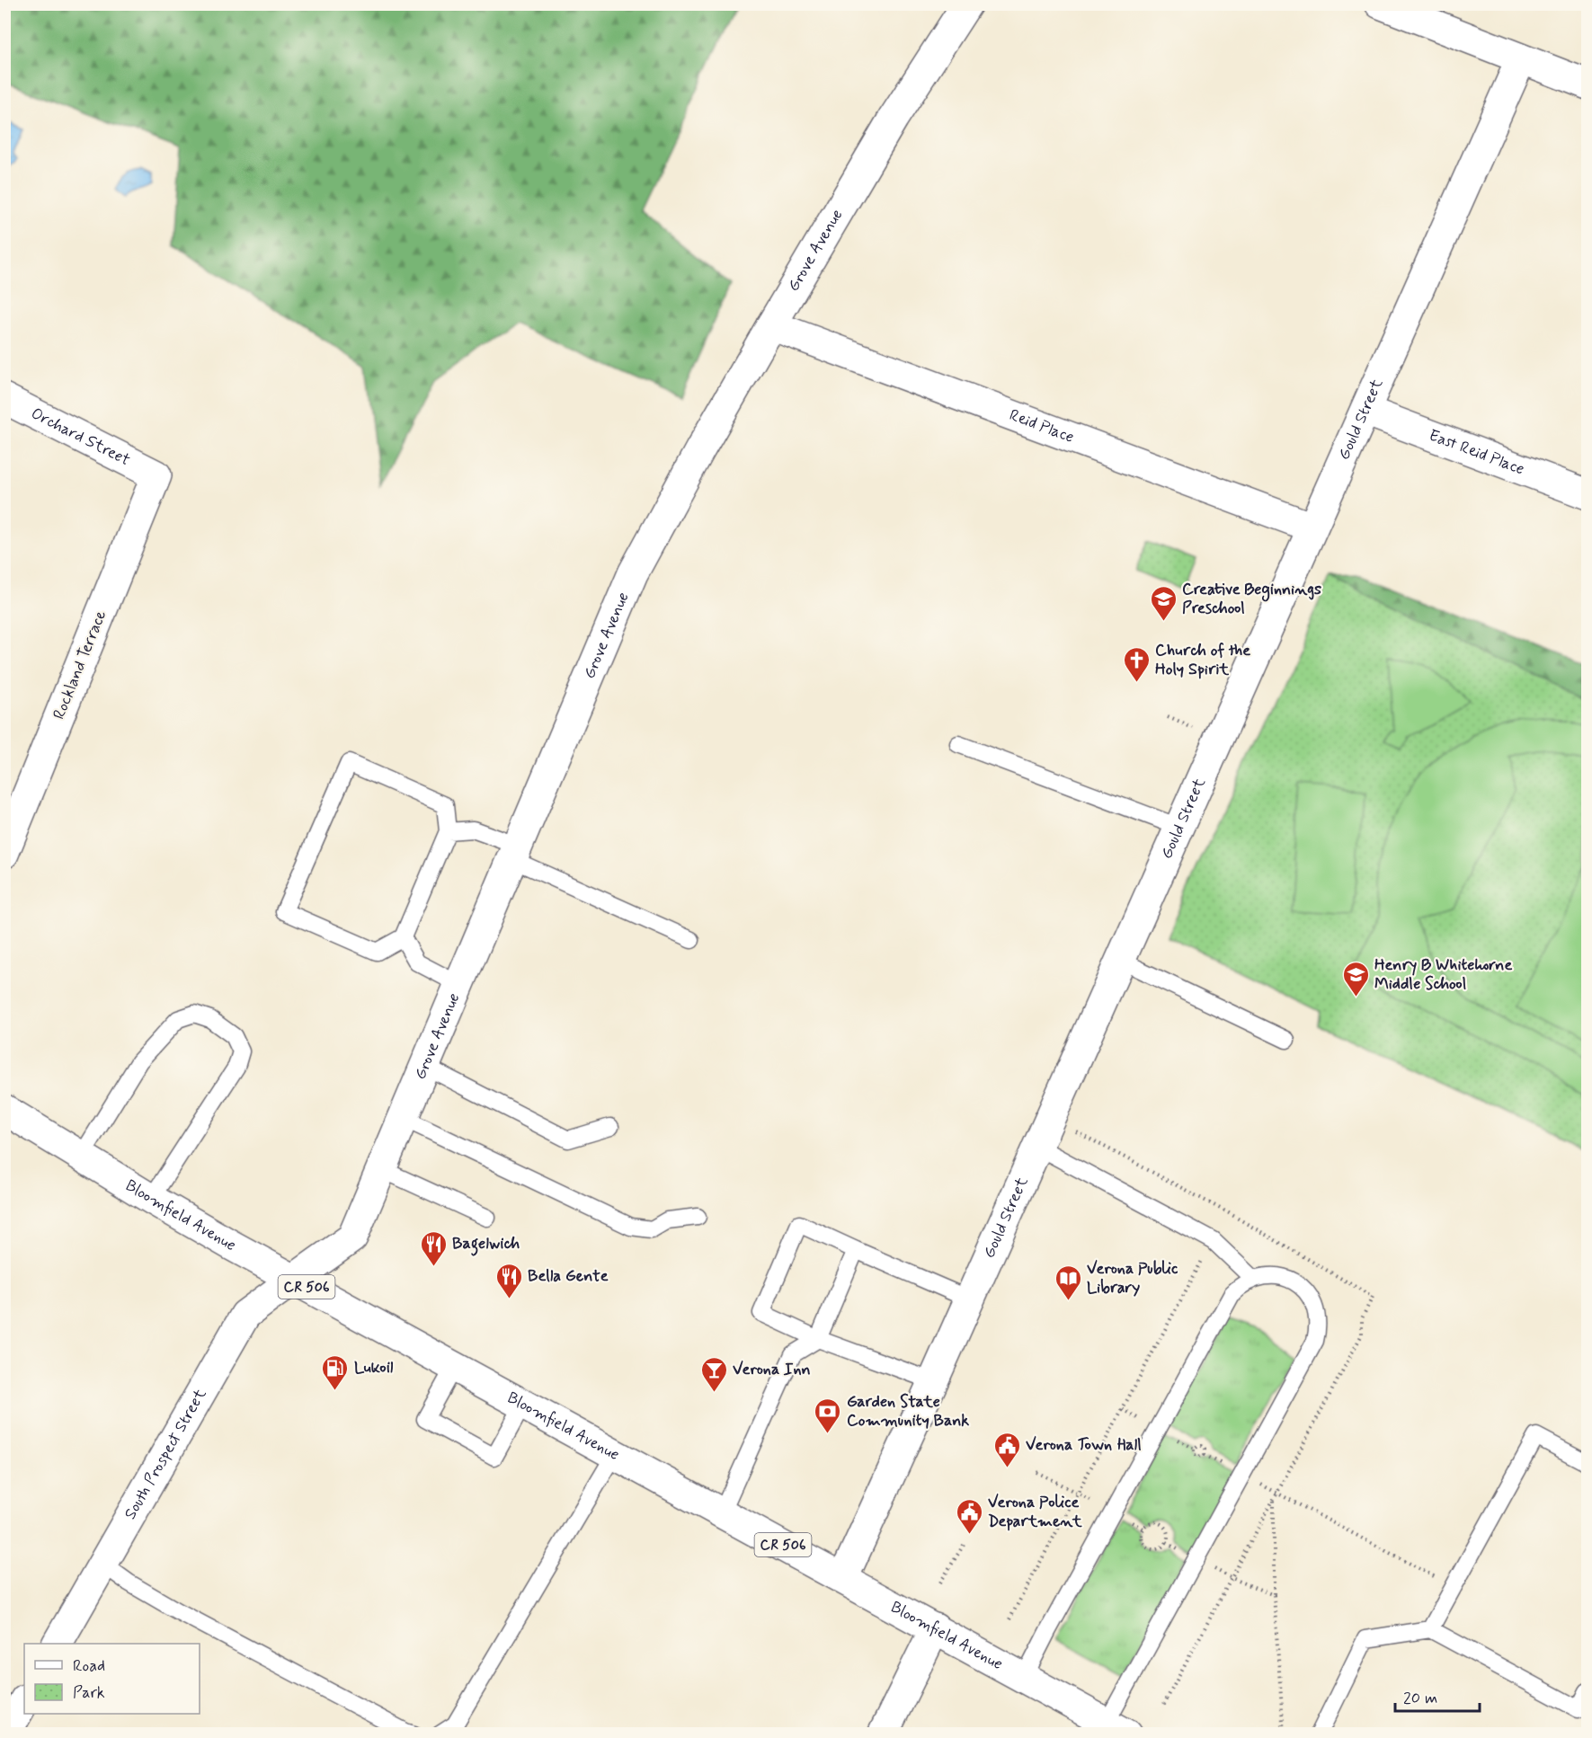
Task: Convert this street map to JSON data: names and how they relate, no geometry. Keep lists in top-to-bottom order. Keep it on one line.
{"streets":{"street":["Grove Avenue","Gould Street","Reid Place","Orchard Street","East Reid Place","Rockland Terrace","Bloomfield Avenue","CR 506","South Prospect Street"]},"crossings":[["Grove Avenue","Reid Place"],["Grove Avenue","Bloomfield Avenue"],["Grove Avenue","South Prospect Street"],["Gould Street","Reid Place"],["Gould Street","East Reid Place"],["Gould Street","Bloomfield Avenue"],["Orchard Street","Rockland Terrace"],["Bloomfield Avenue","South Prospect Street"]],"places":{"school or university":["Creative Beginnings Preschool","Henry B Whitehorne Middle School"],"church":["Church of the Holy Spirit"],"restaurant":["Bagelwich","Bella Gente"],"library":["Verona Public Library"],"fuel station":["Lukoil"],"bar":["Verona Inn"],"bank":["Garden State Community Bank"],"public building":["Verona Town Hall","Verona Police Department"]},"legend":["Road","Park"],"scale_bar":"20 m"}
